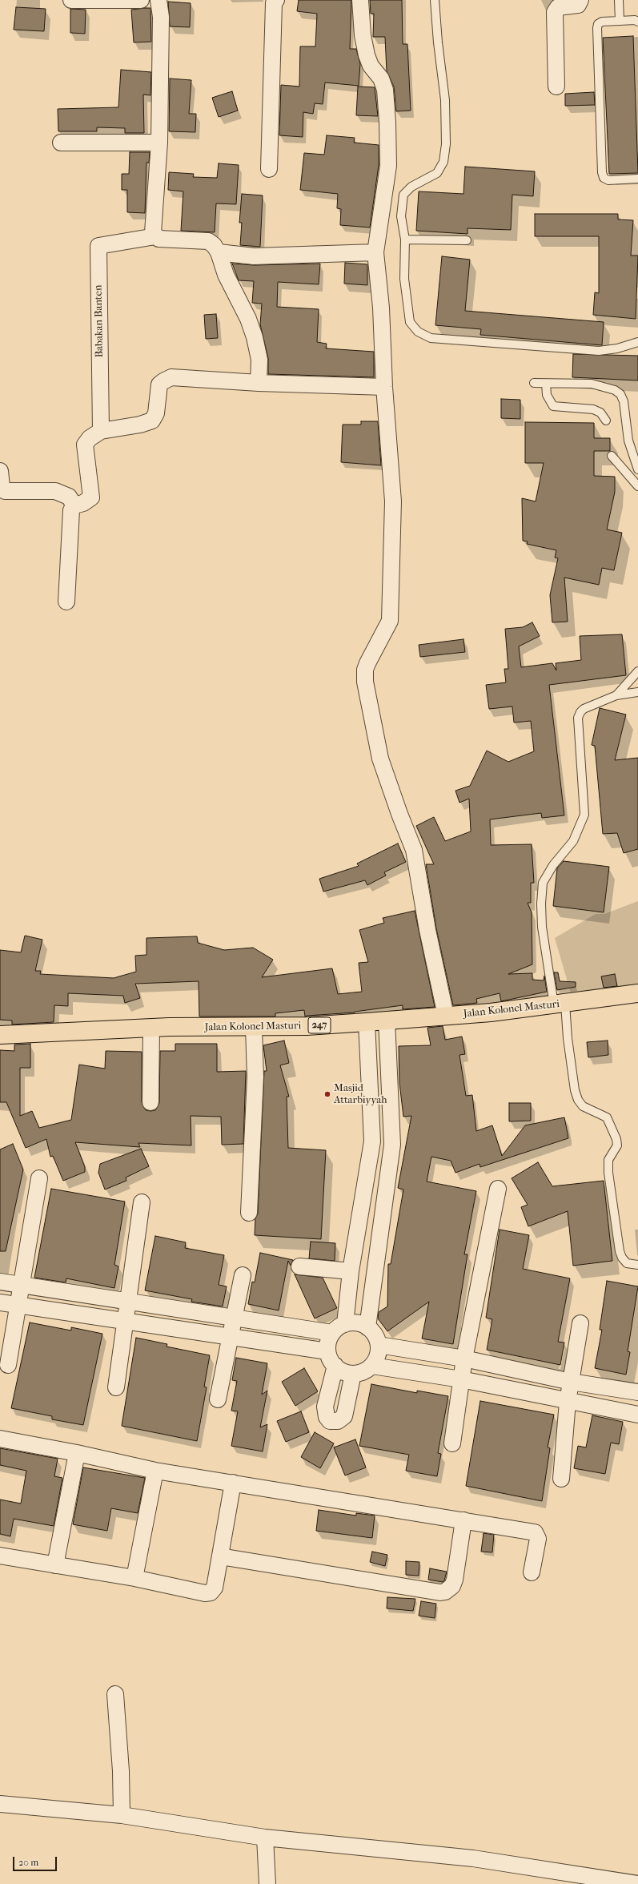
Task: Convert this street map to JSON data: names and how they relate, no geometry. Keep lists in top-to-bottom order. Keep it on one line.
{"streets":{"main road":["Jalan Kolonel Masturi","247"],"street":["Babakan Banten"]},"places":["Masjid Attarbiyyah"],"scale_bar":"20 m"}
